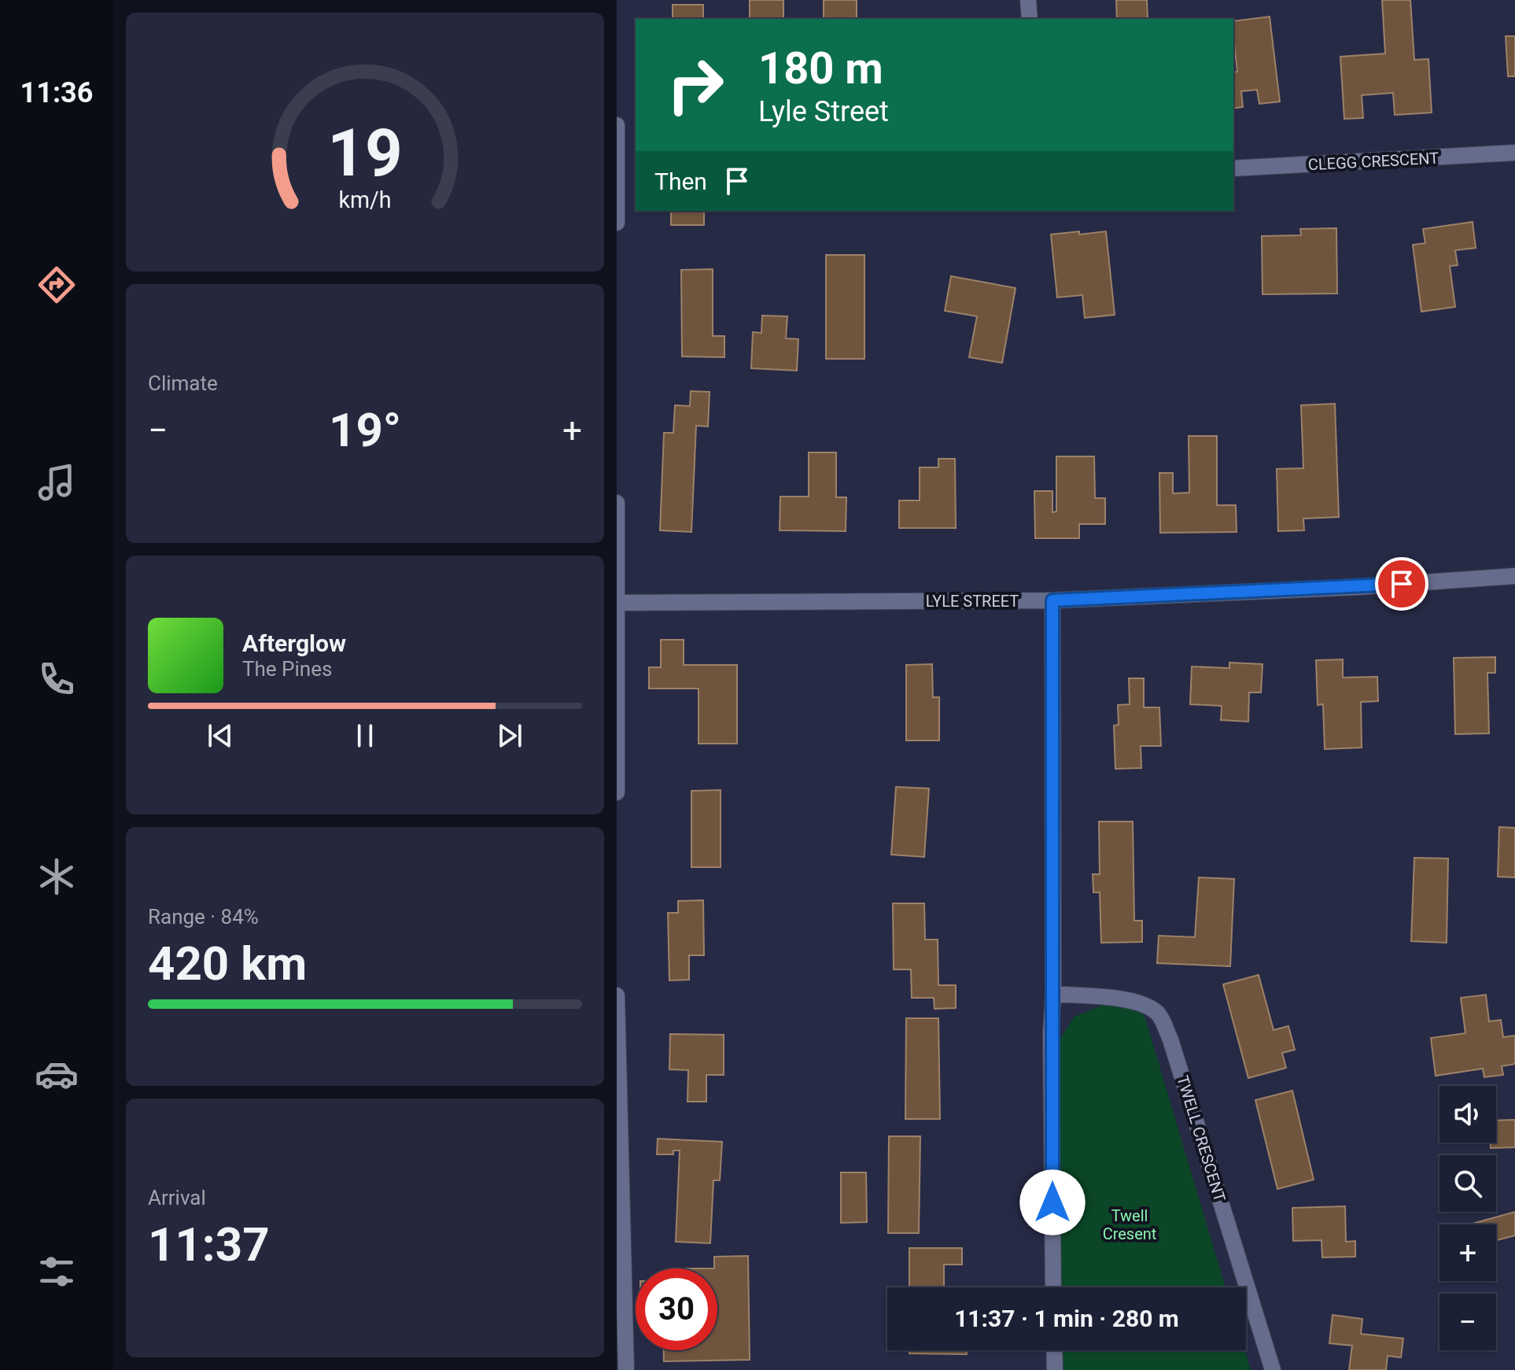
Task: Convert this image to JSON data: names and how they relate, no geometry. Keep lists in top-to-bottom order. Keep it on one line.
{"streets":{"street":["CLEGG CRESCENT","LYLE STREET","TWELL CRESCENT"]},"parks":["Twell Cresent"],"page":{"tabs":"11:36","turn":["180 m","Lyle Street"],"then":"Then","tile":["Climate",["Range · 84%","420 km"],["Arrival","11:37"]],"heat":["−","19°","+"],"song":["Afterglow","The Pines"],"map_buttons":["+","−"],"limit":"30","trip":"11:37 · 1 min · 280 m","gauge":["19","km/h"]}}
